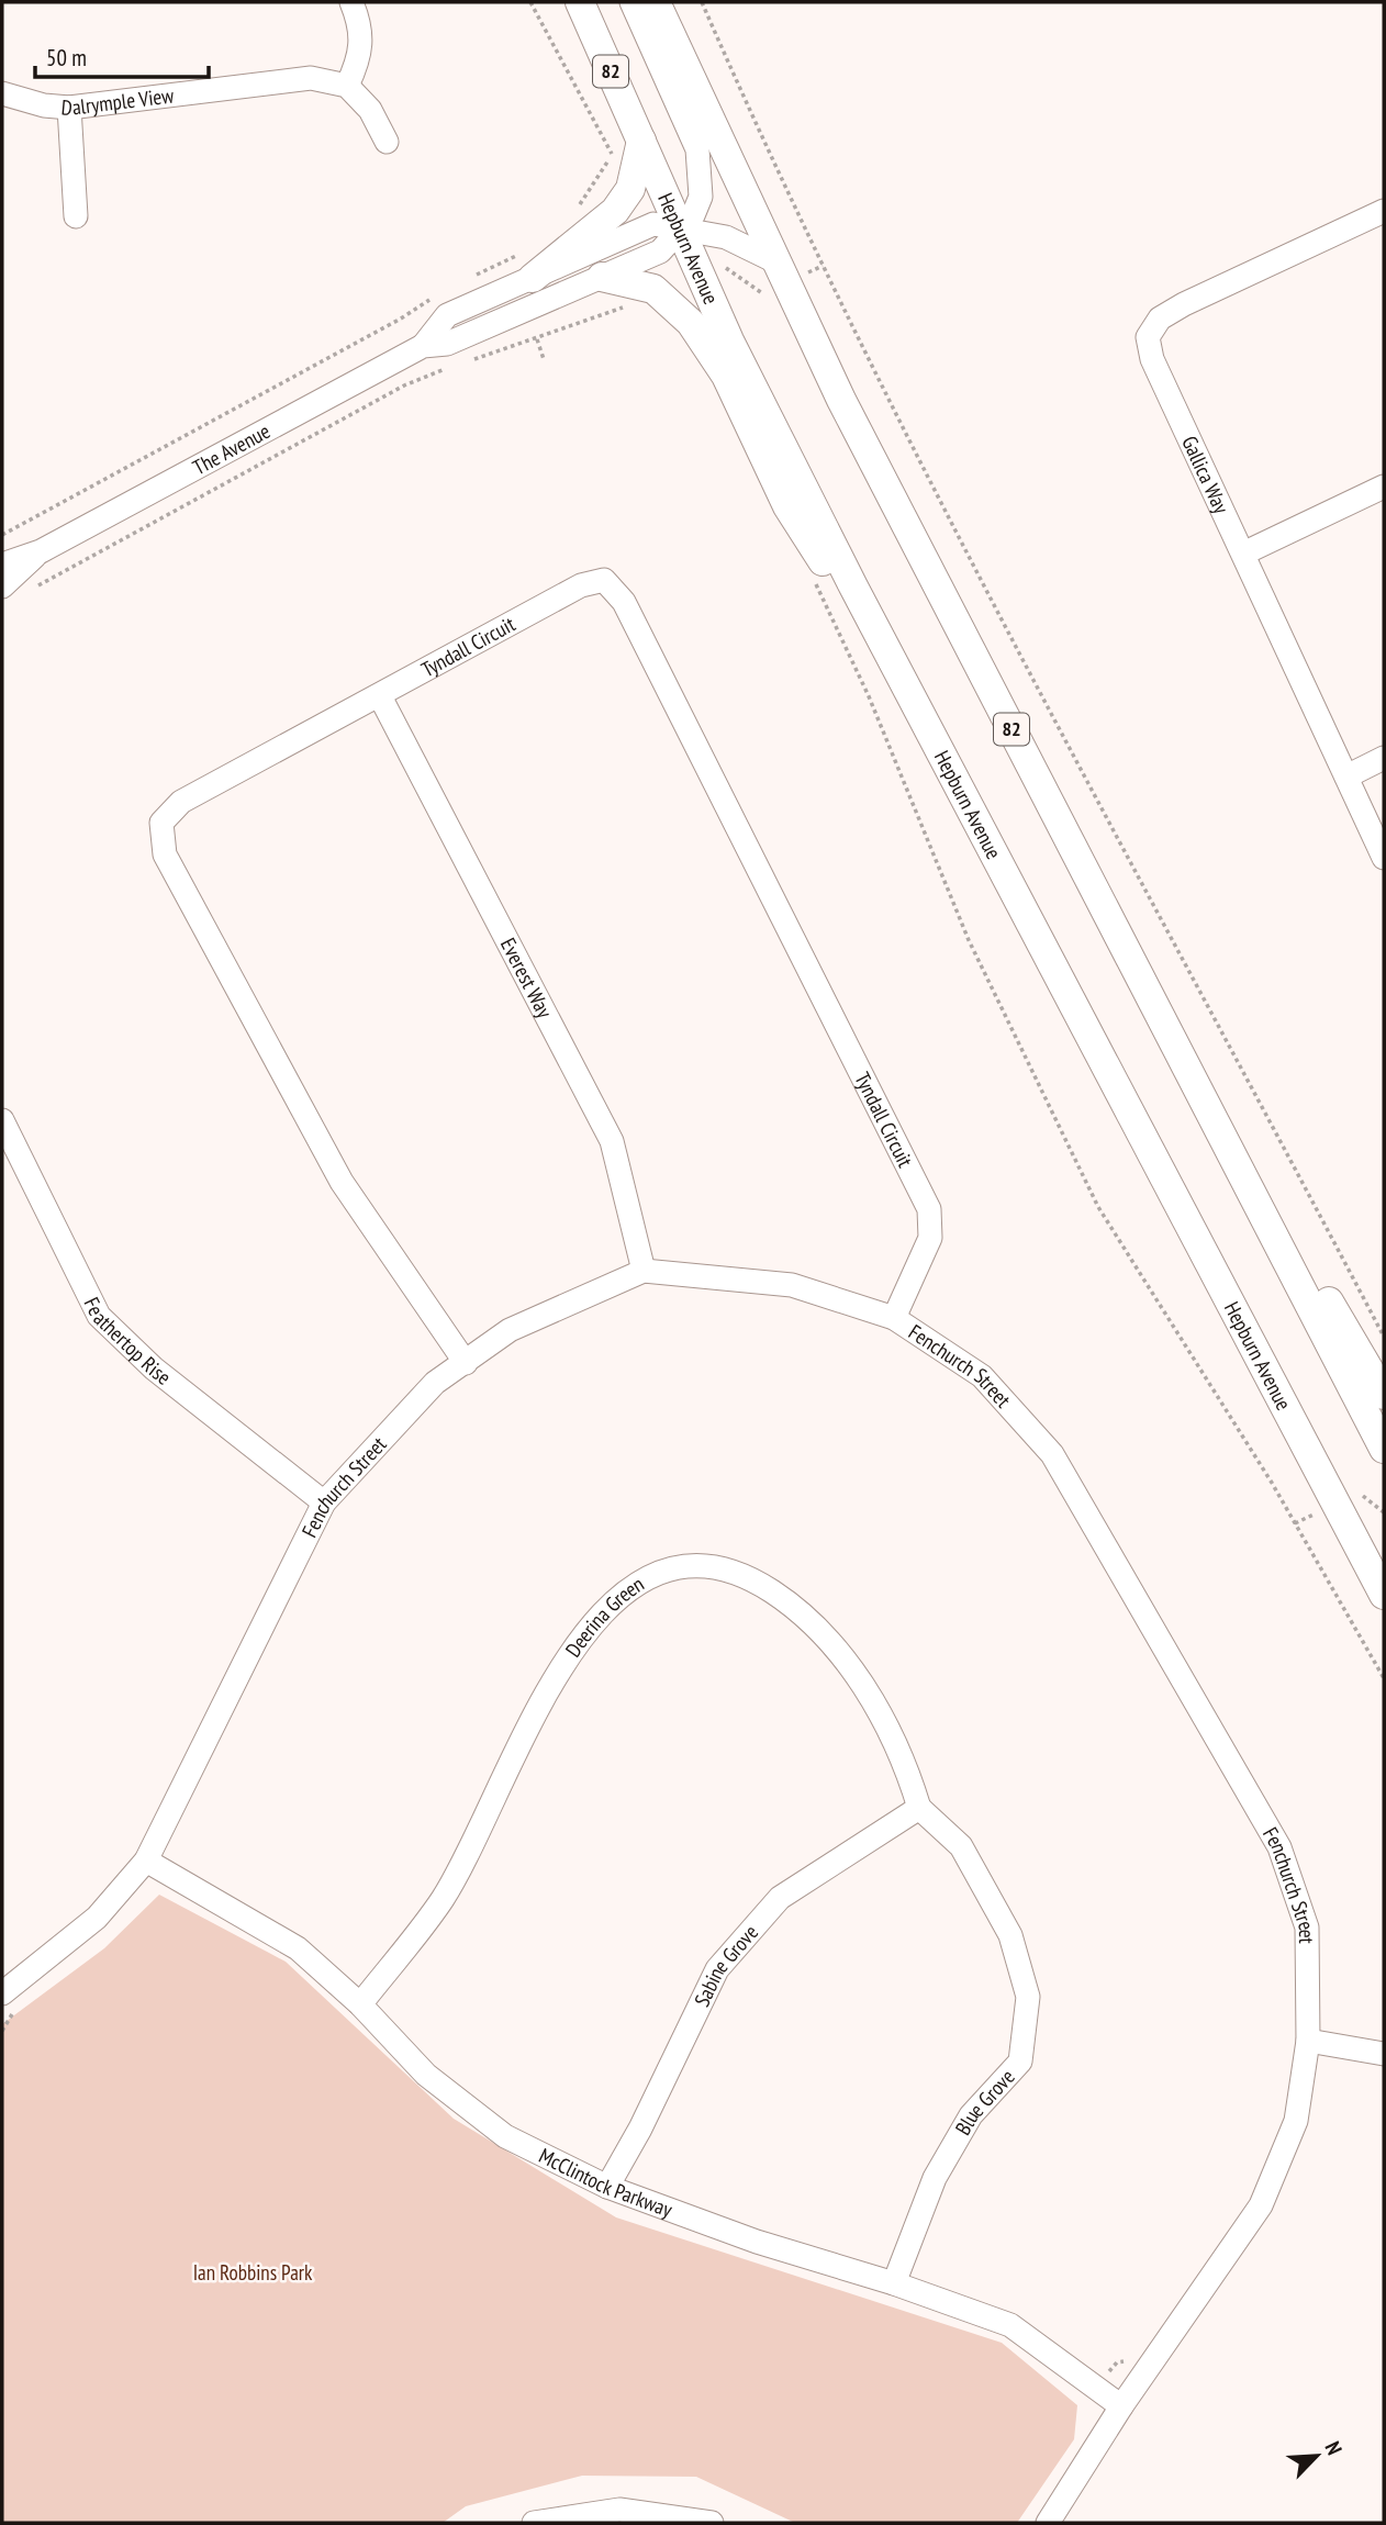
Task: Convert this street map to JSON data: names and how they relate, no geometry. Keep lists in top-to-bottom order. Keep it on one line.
{"streets":{"main road":["82","Hepburn Avenue"],"street":["Dalrymple View","The Avenue","Gallica Way","Tyndall Circuit","Everest Way","Feathertop Rise","Fenchurch Street","Deerina Green","Sabine Grove","Blue Grove","McClintock Parkway"]},"crossings":[["82","The Avenue"],["Hepburn Avenue","The Avenue"],["Tyndall Circuit","Everest Way"],["Tyndall Circuit","Fenchurch Street"],["Everest Way","Fenchurch Street"],["Feathertop Rise","Fenchurch Street"],["Fenchurch Street","McClintock Parkway"],["Deerina Green","Sabine Grove"],["Deerina Green","Blue Grove"],["Deerina Green","McClintock Parkway"],["Sabine Grove","Blue Grove"],["Sabine Grove","McClintock Parkway"],["Blue Grove","McClintock Parkway"]],"parks":["Ian Robbins Park"],"scale_bar":"50 m","north":"top right"}
